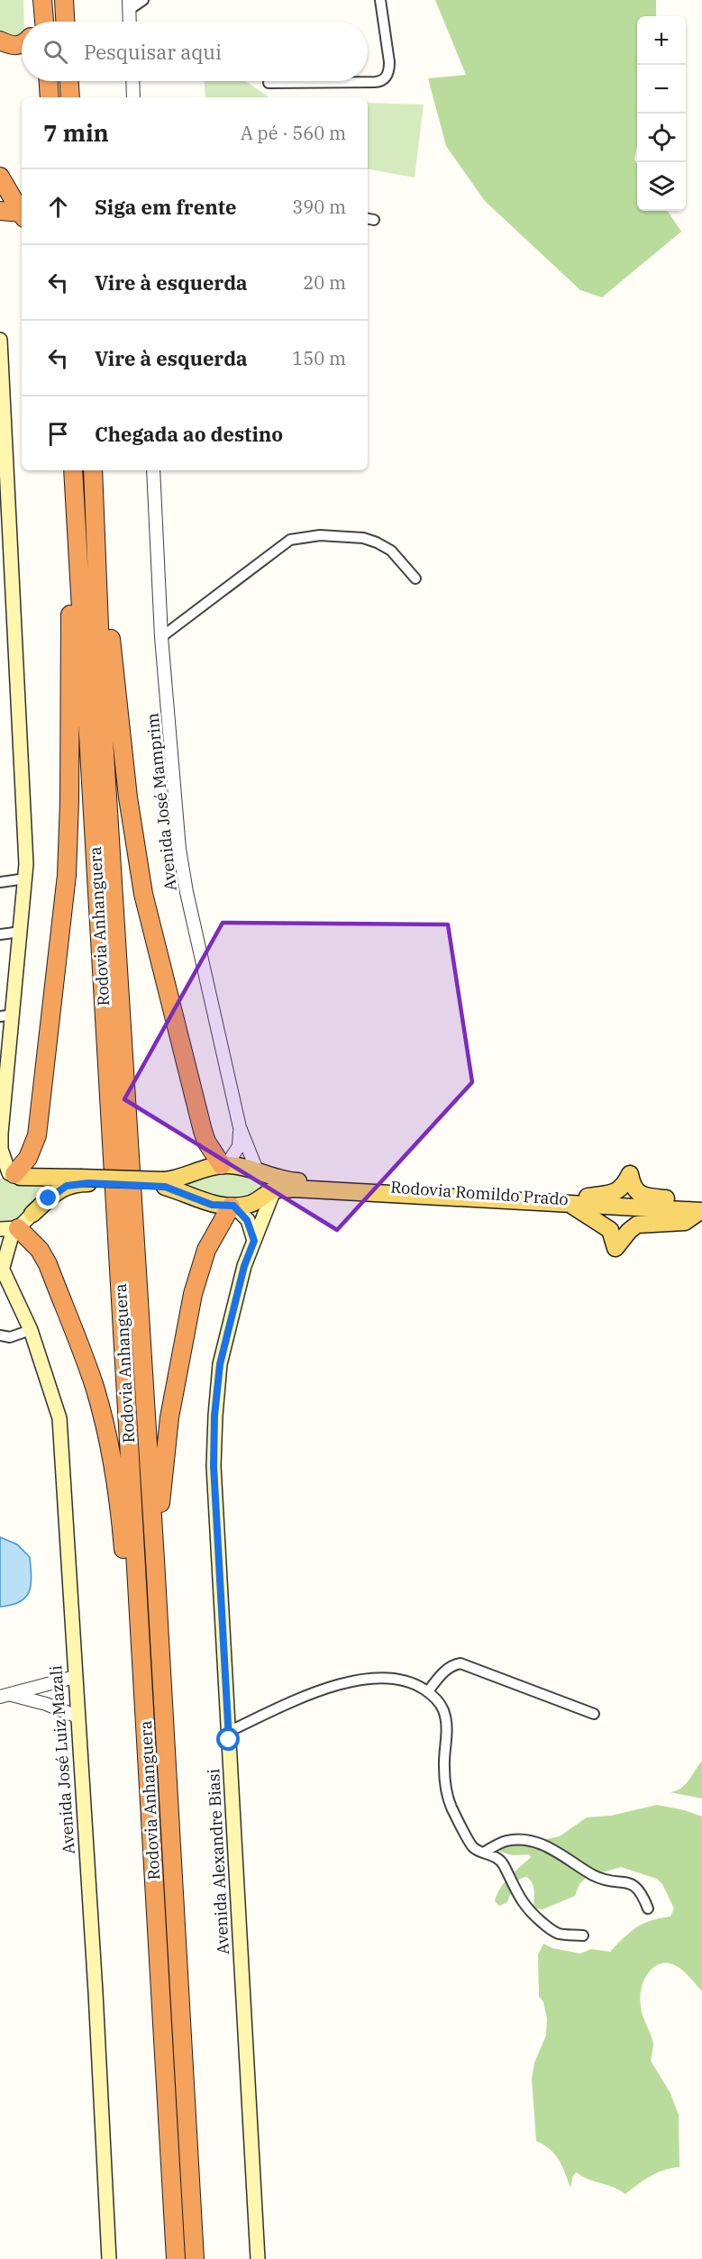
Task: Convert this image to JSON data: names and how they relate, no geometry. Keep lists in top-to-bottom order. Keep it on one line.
{"streets":{"highway":["Rodovia Anhanguera"],"main road":["Rodovia Romildo Prado","Avenida José Luiz Mazali","Avenida Alexandre Biasi"],"street":["Avenida José Mamprim"]},"crossings":[["Avenida José Mamprim","Rodovia Romildo Prado"],["Rodovia Romildo Prado","Avenida Alexandre Biasi"]],"page":{"map_buttons":["+","−"],"search":"Pesquisar aqui","heading":["7 min","A pé · 560 m"],"list":[["Siga em frente","390 m"],["Vire à esquerda","20 m"],["Vire à esquerda","150 m"],"Chegada ao destino"]}}
